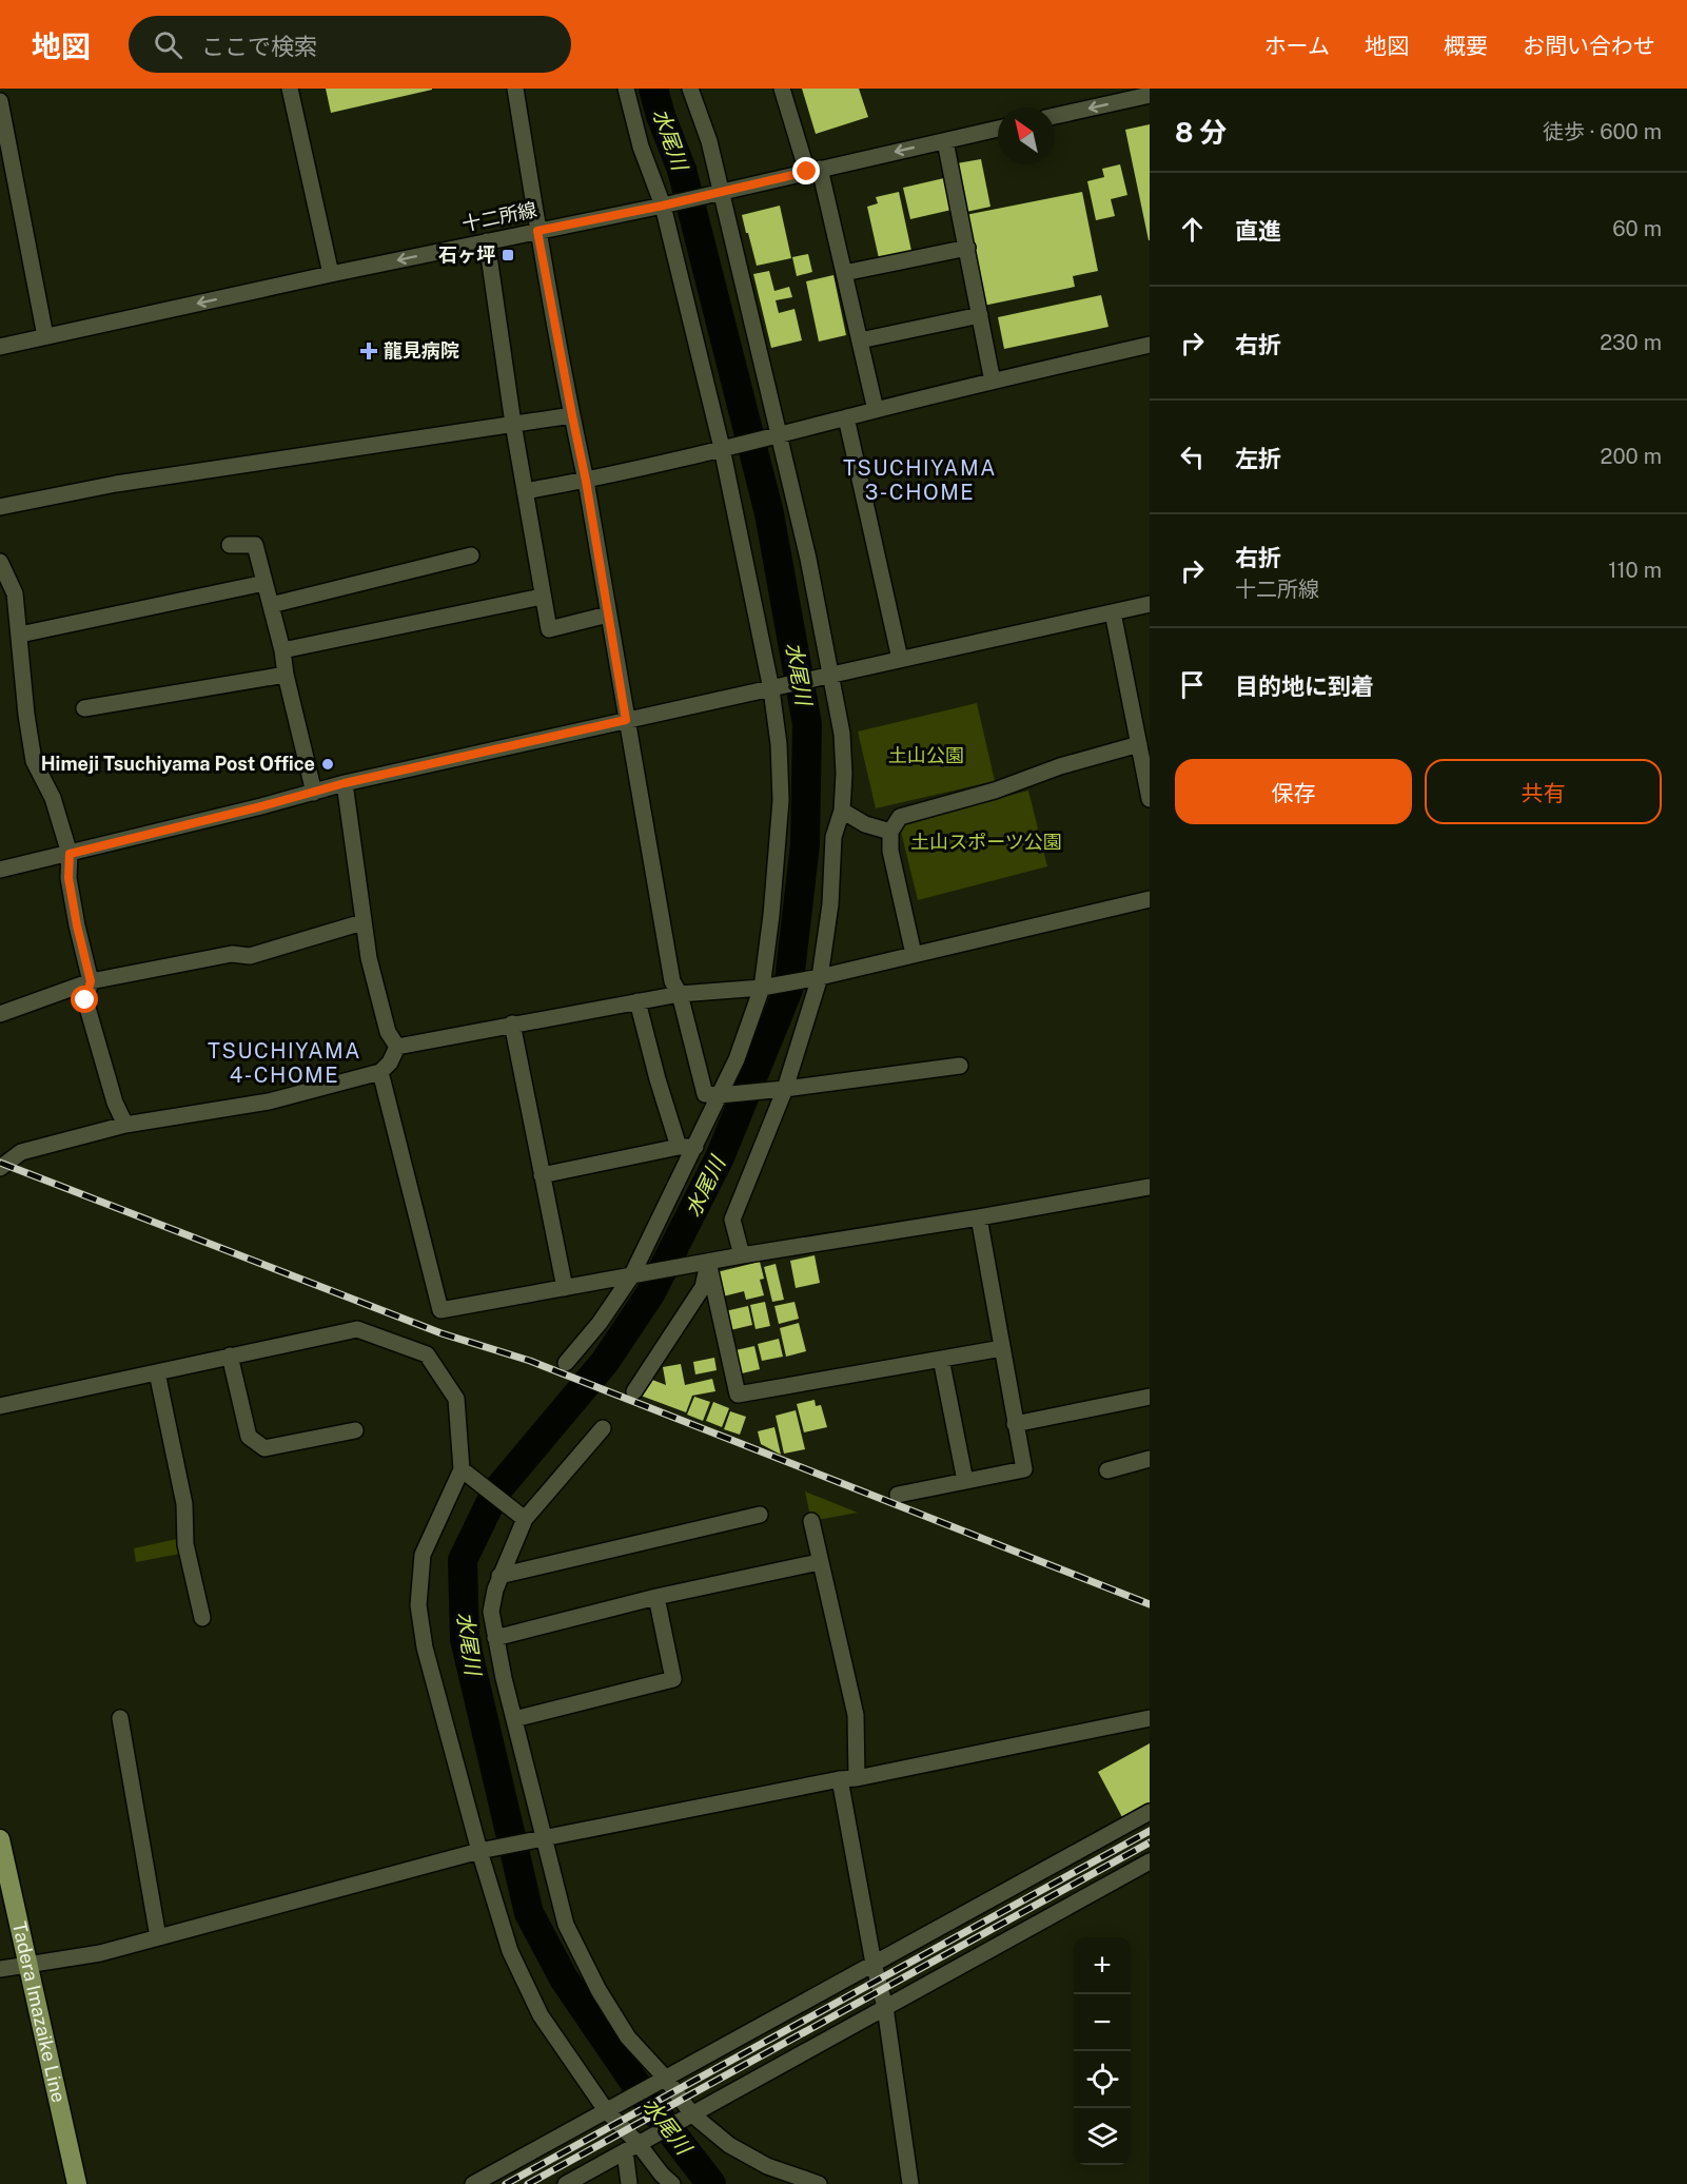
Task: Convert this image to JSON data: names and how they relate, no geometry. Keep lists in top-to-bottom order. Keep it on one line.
{"streets":{"main road":["Tadera Imazaike Line"],"street":["十二所線"]},"one_way":["十二所線"],"districts":["TSUCHIYAMA 3-CHOME","TSUCHIYAMA 4-CHOME"],"water":["水尾川"],"parks":["土山公園","土山スポーツ公園"],"places":{"transit":["石ヶ坪"],"health":["龍見病院"],"other":["Himeji Tsuchiyama Post Office"]},"north":"top left","page":{"header":"地図","search":"ここで検索","nav":["ホーム","地図","概要","お問い合わせ"],"heading":["8 分","徒歩 · 600 m"],"list":[["直進","60 m"],["右折","230 m"],["左折","200 m"],["右折","十二所線","110 m"],"目的地に到着"],"buttons":["保存","共有"],"map_buttons":["+","−"]}}
